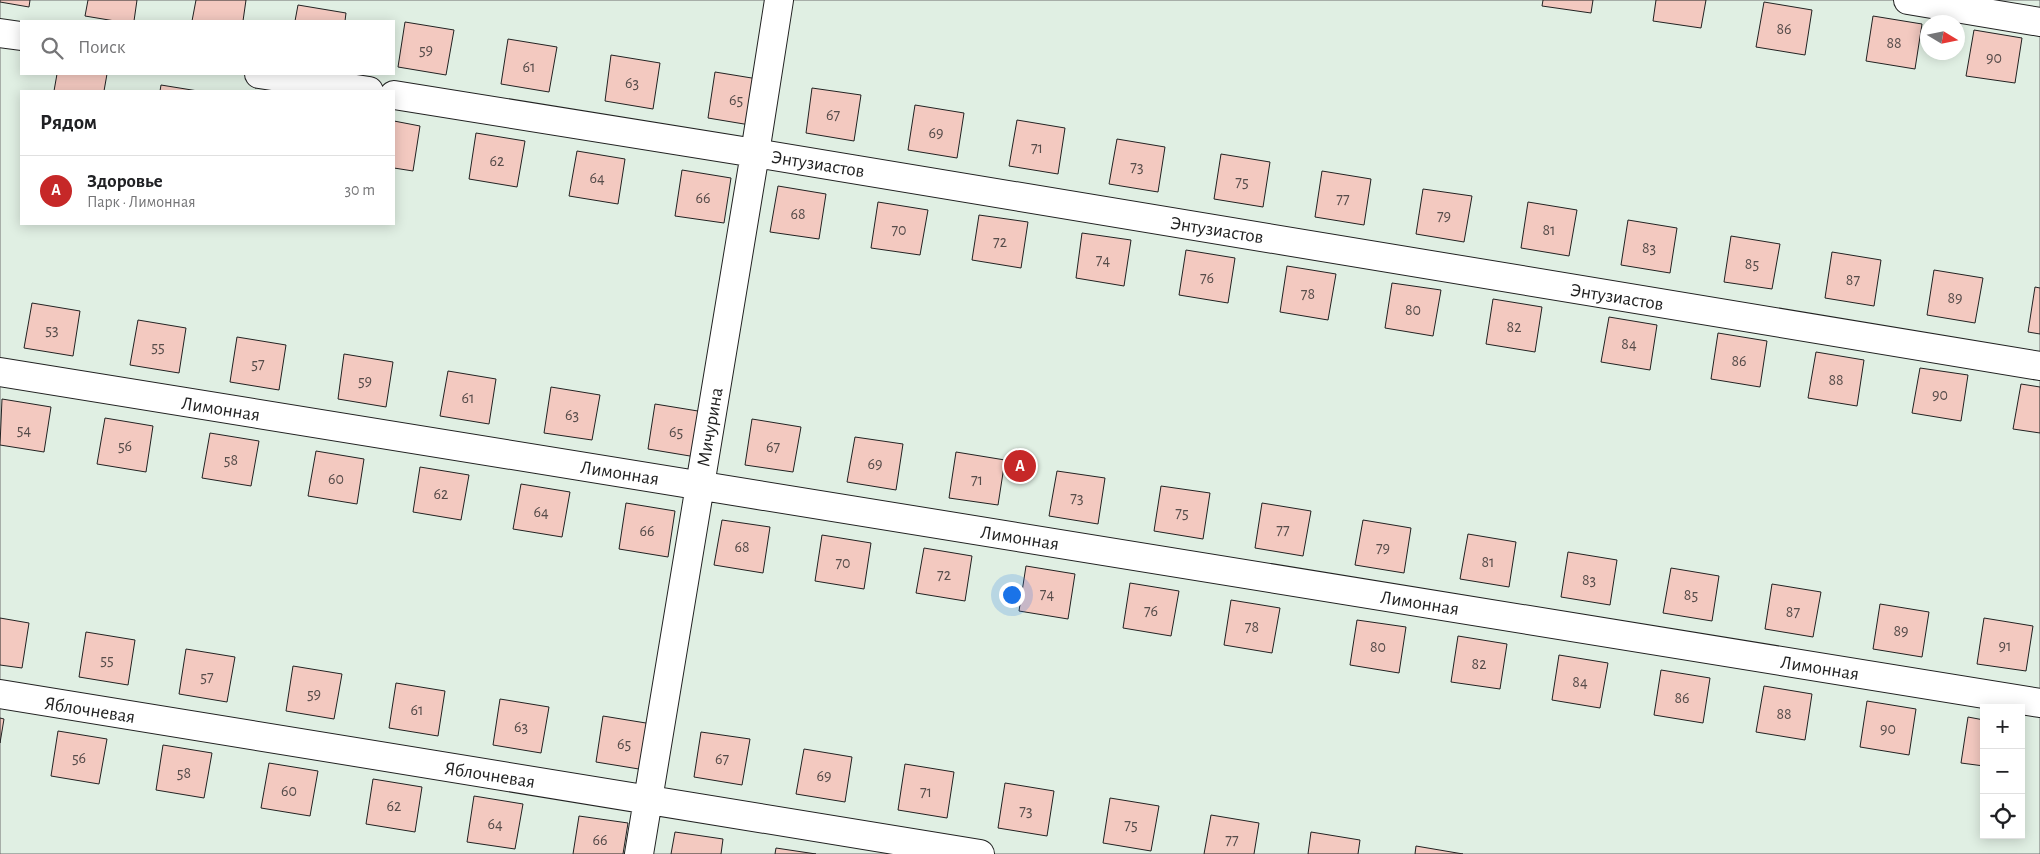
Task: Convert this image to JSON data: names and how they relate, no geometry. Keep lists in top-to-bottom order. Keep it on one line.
{"streets":{"street":["Энтузиастов","Лимонная","Мичурина","Яблочневая"]},"crossings":[["Энтузиастов","Мичурина"],["Лимонная","Мичурина"],["Мичурина","Яблочневая"]],"house_numbers":["86","88","59","90","61","63","65","67","69","71","62","73","64","75","66","77","68","79","70","81","72","83","74","85","76","87","78","89","80","82","53","84","55","86","57","88","59","90","61","63","54","65","56","67","58","69","60","71","62","73","64","75","77","66","68","79","81","70","72","83","74","85","76","87","78","89","91","80","55","82","57","84","59","86","61","88","63","90","65","56","67","58","69","60","71","62","73","64","75","66","77"],"north":"right","page":{"search":"Поиск","heading":"Рядом","list":[{"mark":"A","name":"Здоровье","note":"Парк · Лимонная","value":"30 m"}],"pins":"A","map_buttons":["+","−"]}}
